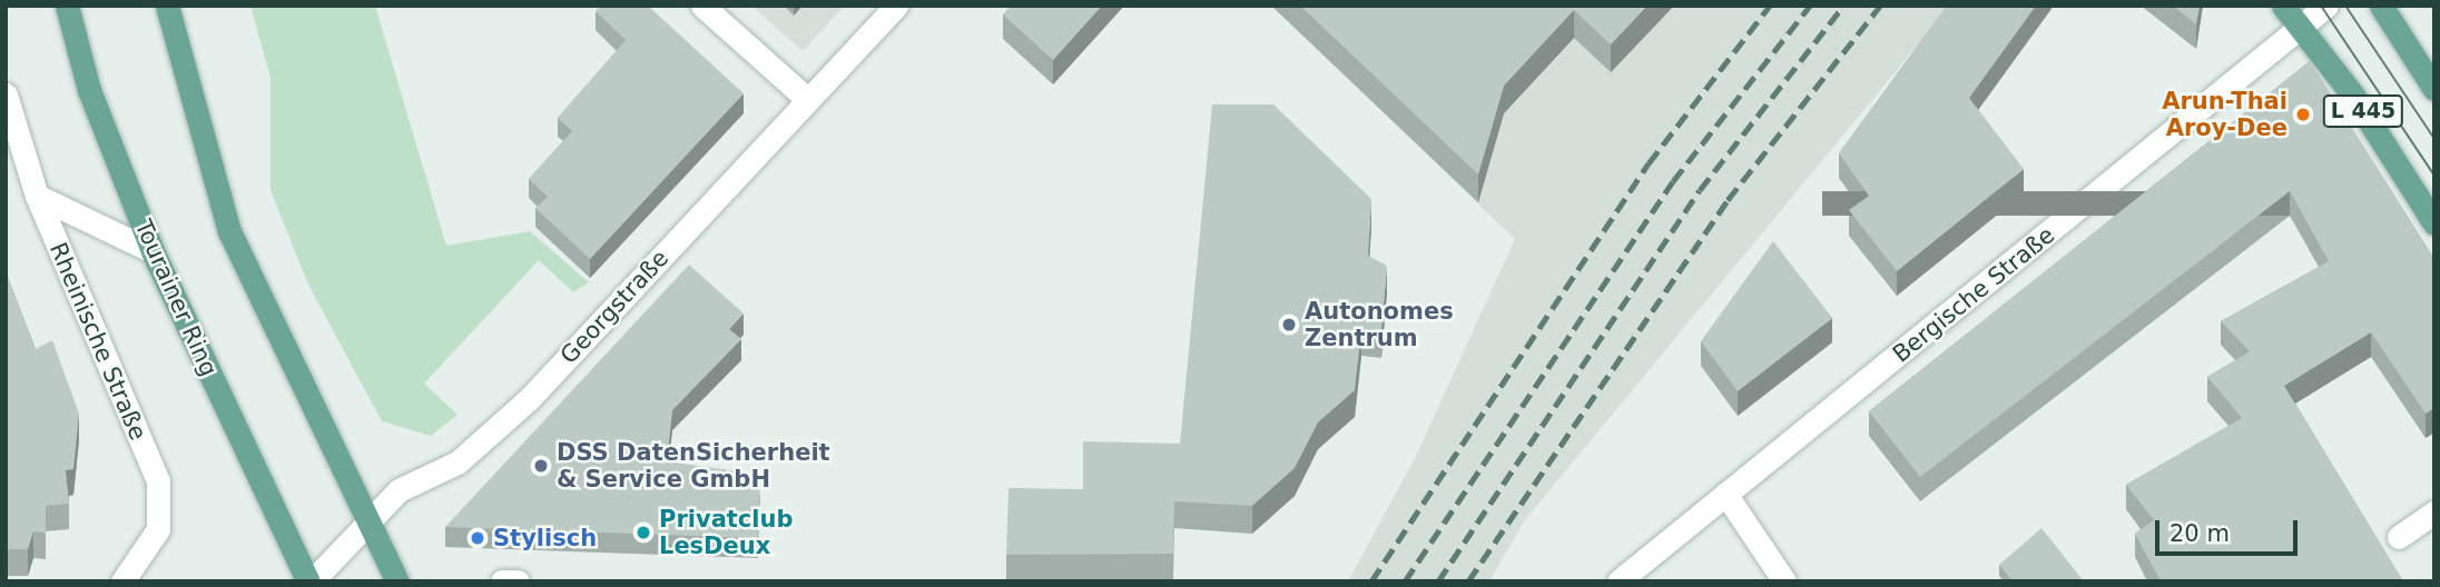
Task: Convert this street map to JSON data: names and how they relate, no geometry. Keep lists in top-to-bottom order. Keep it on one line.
{"streets":{"main road":["L 445","Tourainer Ring"],"street":["Bergische Straße","Georgstraße","Rheinische Straße"]},"crossings":[["L 445","Bergische Straße"],["Tourainer Ring","Georgstraße"]],"places":["Arun-Thai Aroy-Dee","Autonomes Zentrum","DSS DatenSicherheit & Service GmbH","Privatclub LesDeux","Stylisch"],"scale_bar":"20 m"}
